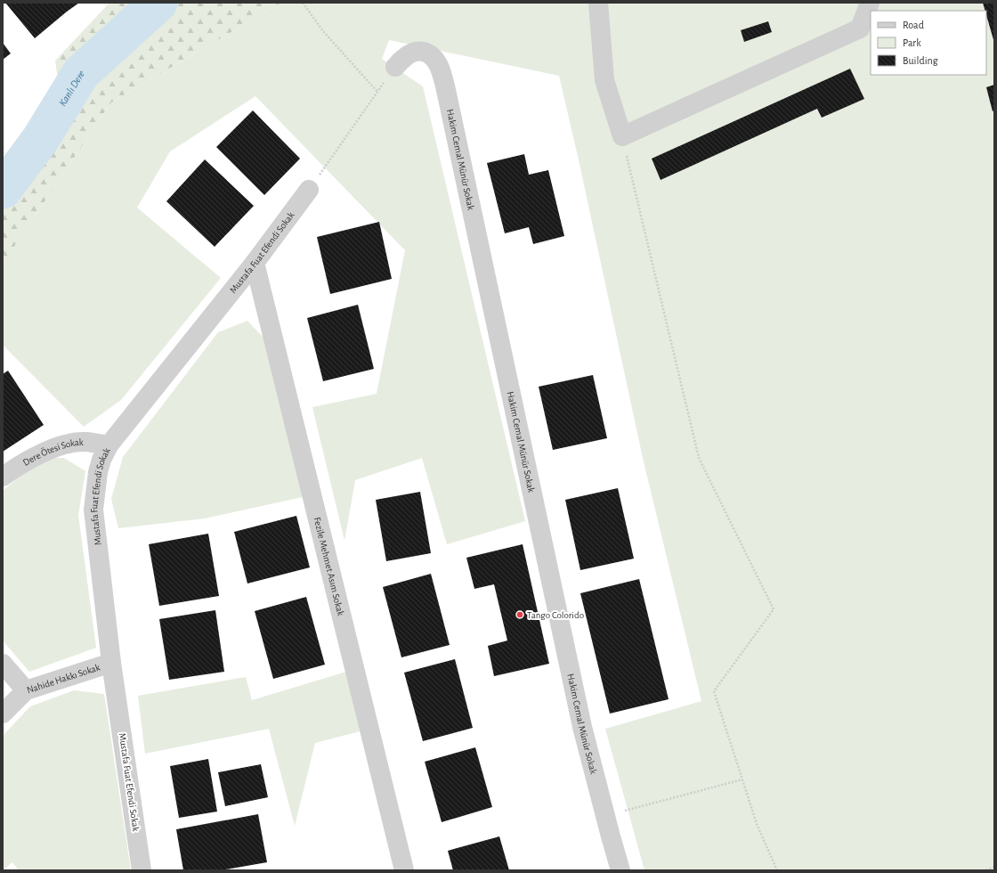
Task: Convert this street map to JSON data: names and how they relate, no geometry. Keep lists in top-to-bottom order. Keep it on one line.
{"streets":{"street":["Hakim Cemal Münür Sokak","Mustafa Fuat Efendi Sokak","Dere Ötesi Sokak","Fezile Mehmet Asım Sokak","Nahide Hakkı Sokak"]},"crossings":[["Mustafa Fuat Efendi Sokak","Dere Ötesi Sokak"],["Mustafa Fuat Efendi Sokak","Fezile Mehmet Asım Sokak"],["Mustafa Fuat Efendi Sokak","Nahide Hakkı Sokak"]],"water":["Kanlı Dere"],"places":["Tango Colorido"],"legend":["Road","Park","Building"]}
